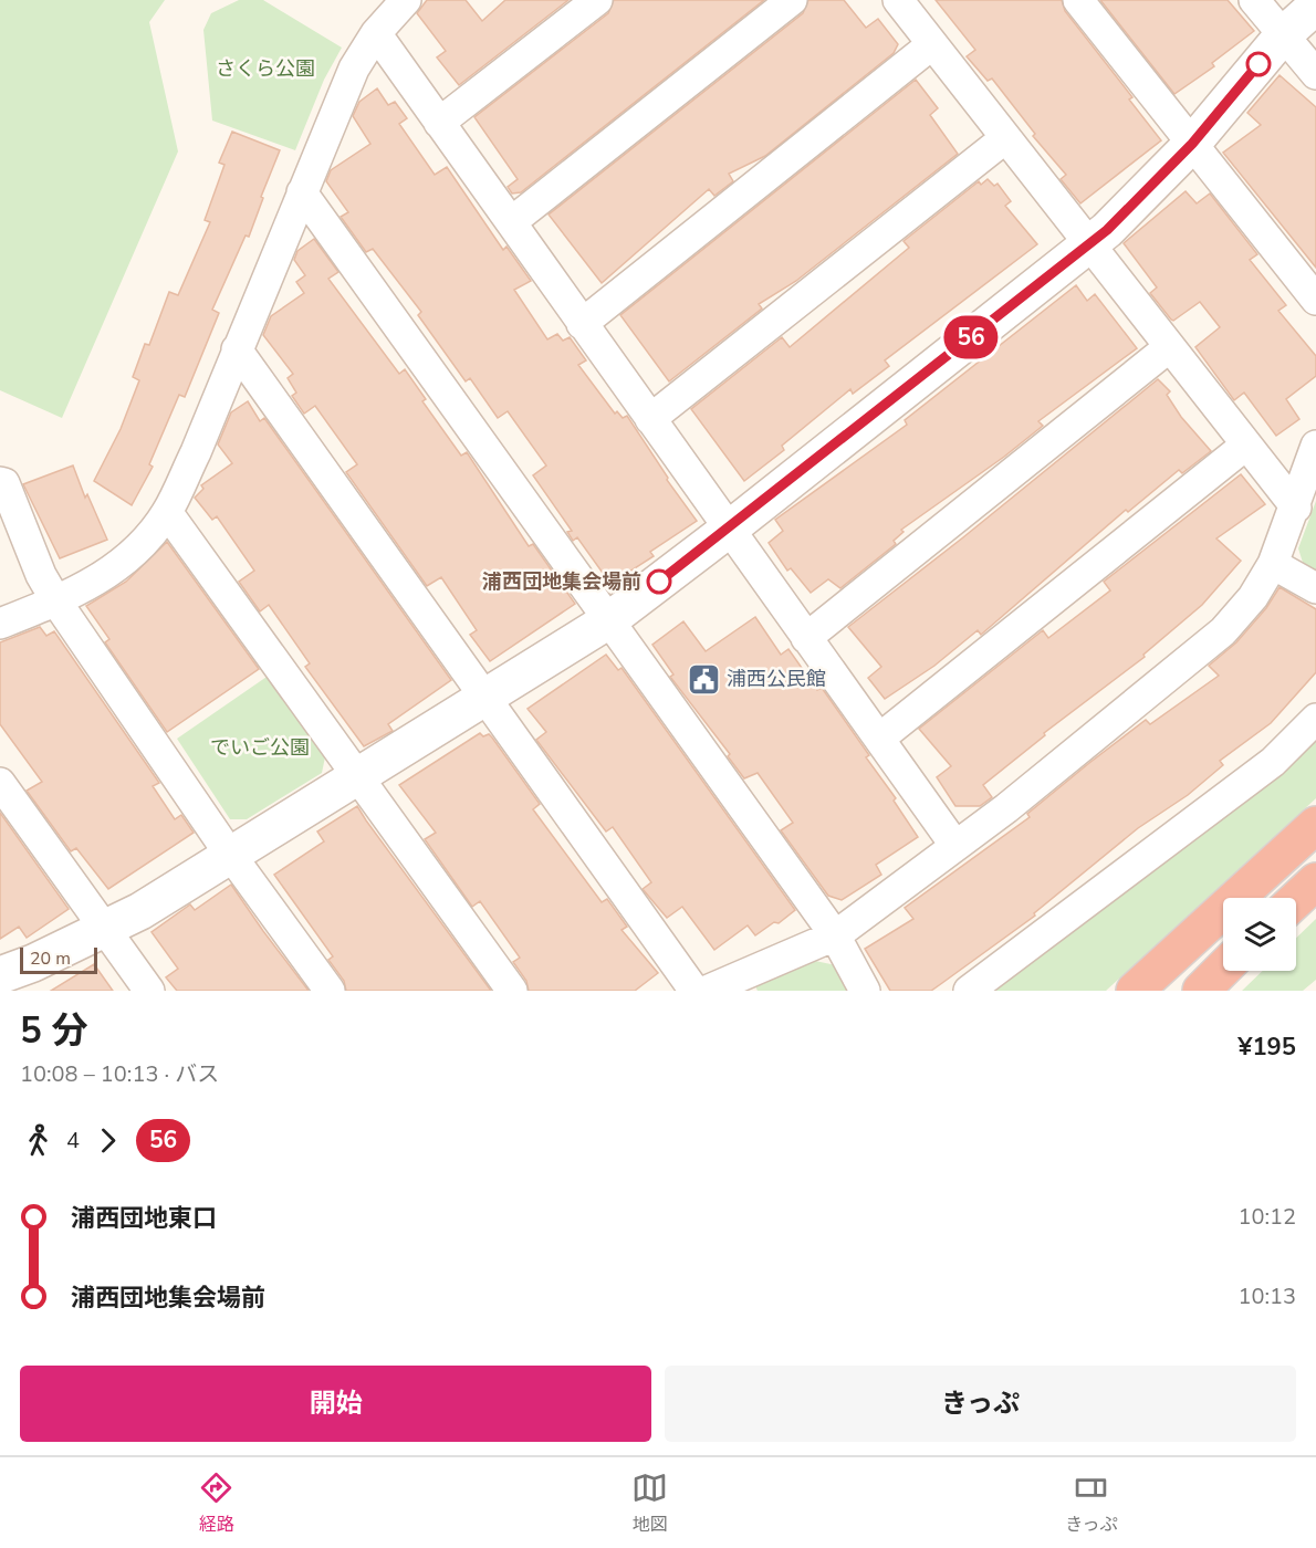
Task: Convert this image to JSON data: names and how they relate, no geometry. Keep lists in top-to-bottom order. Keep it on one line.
{"parks":["さくら公園","でいご公園"],"places":{"other":["浦西団地集会場前"],"public building":["浦西公民館"]},"lines":["bus line 56"],"scale_bar":"20 m","page":{"on_map":"56","scale":"20 m","heading":["5 分","10:08 – 10:13 · バス","¥195"],"legs":["4","56"],"list":[{"name":"浦西団地東口","value":"10:12"},{"name":"浦西団地集会場前","value":"10:13"}],"buttons":["開始","きっぷ"],"tabs":["経路","地図","きっぷ"]}}
